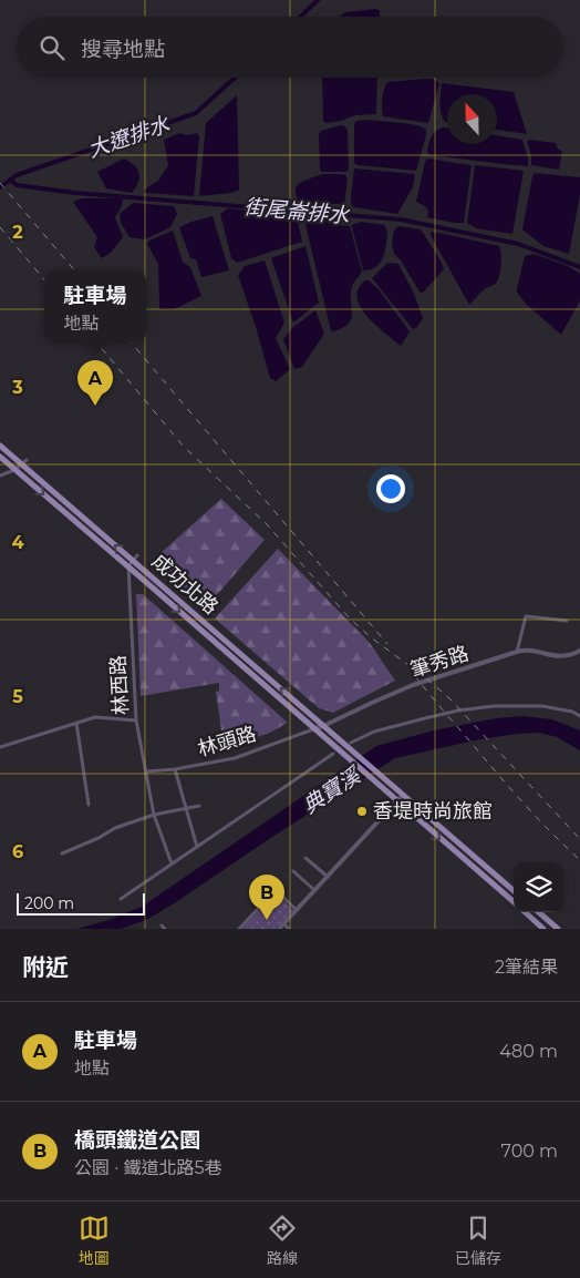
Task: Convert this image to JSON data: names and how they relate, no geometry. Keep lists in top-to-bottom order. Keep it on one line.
{"streets":{"main road":["成功北路"],"street":["筆秀路","林西路","林頭路"]},"crossings":[["成功北路","筆秀路"],["成功北路","林西路"],["成功北路","林頭路"],["筆秀路","林頭路"],["林西路","林頭路"]],"water":["大遼排水","街尾崙排水","典寶溪"],"places":["香堤時尚旅館"],"scale_bar":"200 m","north":"top","page":{"search":"搜尋地點","popup":["駐車場","地點"],"pins":["A","B"],"scale":"200 m","heading":["附近","2筆結果"],"list":[{"mark":"A","name":"駐車場","note":"地點","value":"480 m"},{"mark":"B","name":"橋頭鐵道公園","note":"公園 · 鐵道北路5巷","value":"700 m"}],"nav":["地圖","路線","已儲存"]},"grid":{"rows":["2","3","4","5","6"]}}
